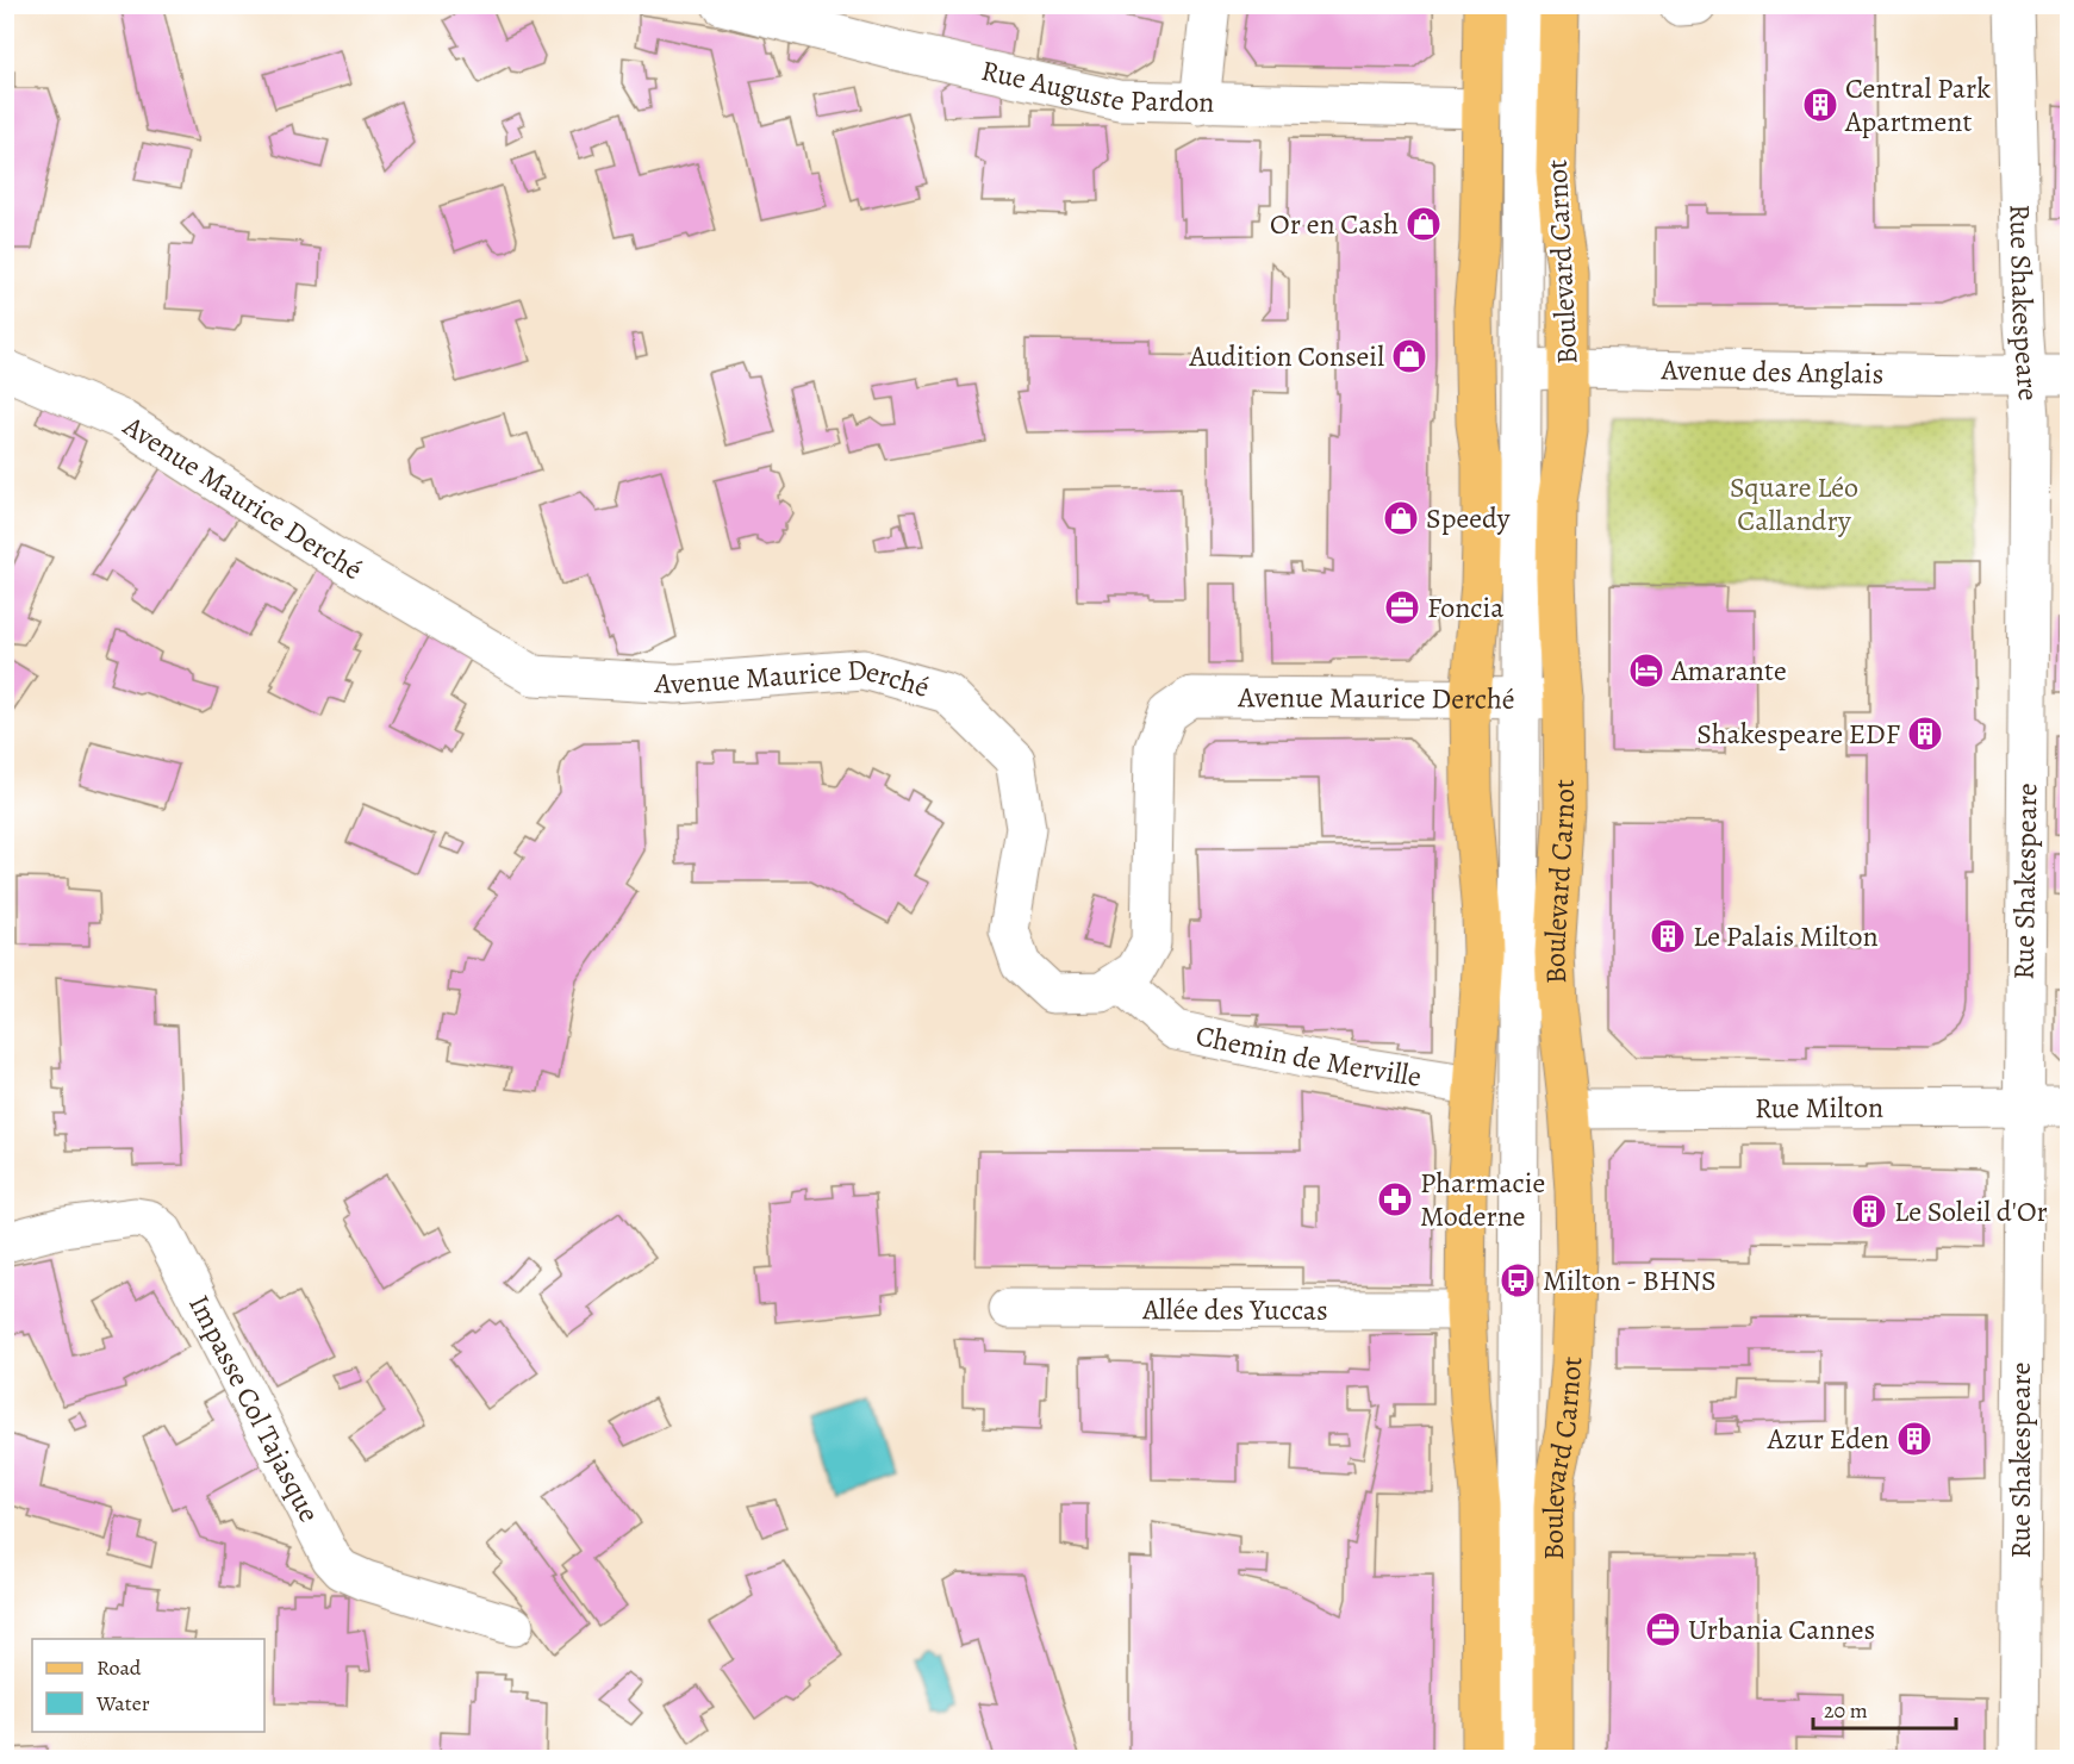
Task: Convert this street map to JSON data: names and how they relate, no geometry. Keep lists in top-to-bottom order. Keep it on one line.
{"streets":{"main road":["Boulevard Carnot"],"street":["Rue Auguste Pardon","Rue Shakespeare","Avenue des Anglais","Avenue Maurice Derché","Chemin de Merville","Rue Milton","Allée des Yuccas","Impasse Col Tajasque"]},"crossings":[["Boulevard Carnot","Avenue des Anglais"],["Boulevard Carnot","Avenue Maurice Derché"],["Boulevard Carnot","Rue Milton"],["Rue Shakespeare","Avenue des Anglais"],["Rue Shakespeare","Rue Milton"],["Avenue Maurice Derché","Chemin de Merville"]],"parks":["Square Léo Callandry"],"places":{"building":["Central Park Apartment","Shakespeare EDF","Le Palais Milton","Le Soleil d'Or","Azur Eden"],"shop":["Or en Cash","Audition Conseil","Speedy"],"office":["Foncia","Urbania Cannes"],"hotel":["Amarante"],"pharmacy":["Pharmacie Moderne"],"bus stop":["Milton - BHNS"]},"legend":["Road","Water"],"scale_bar":"20 m"}
